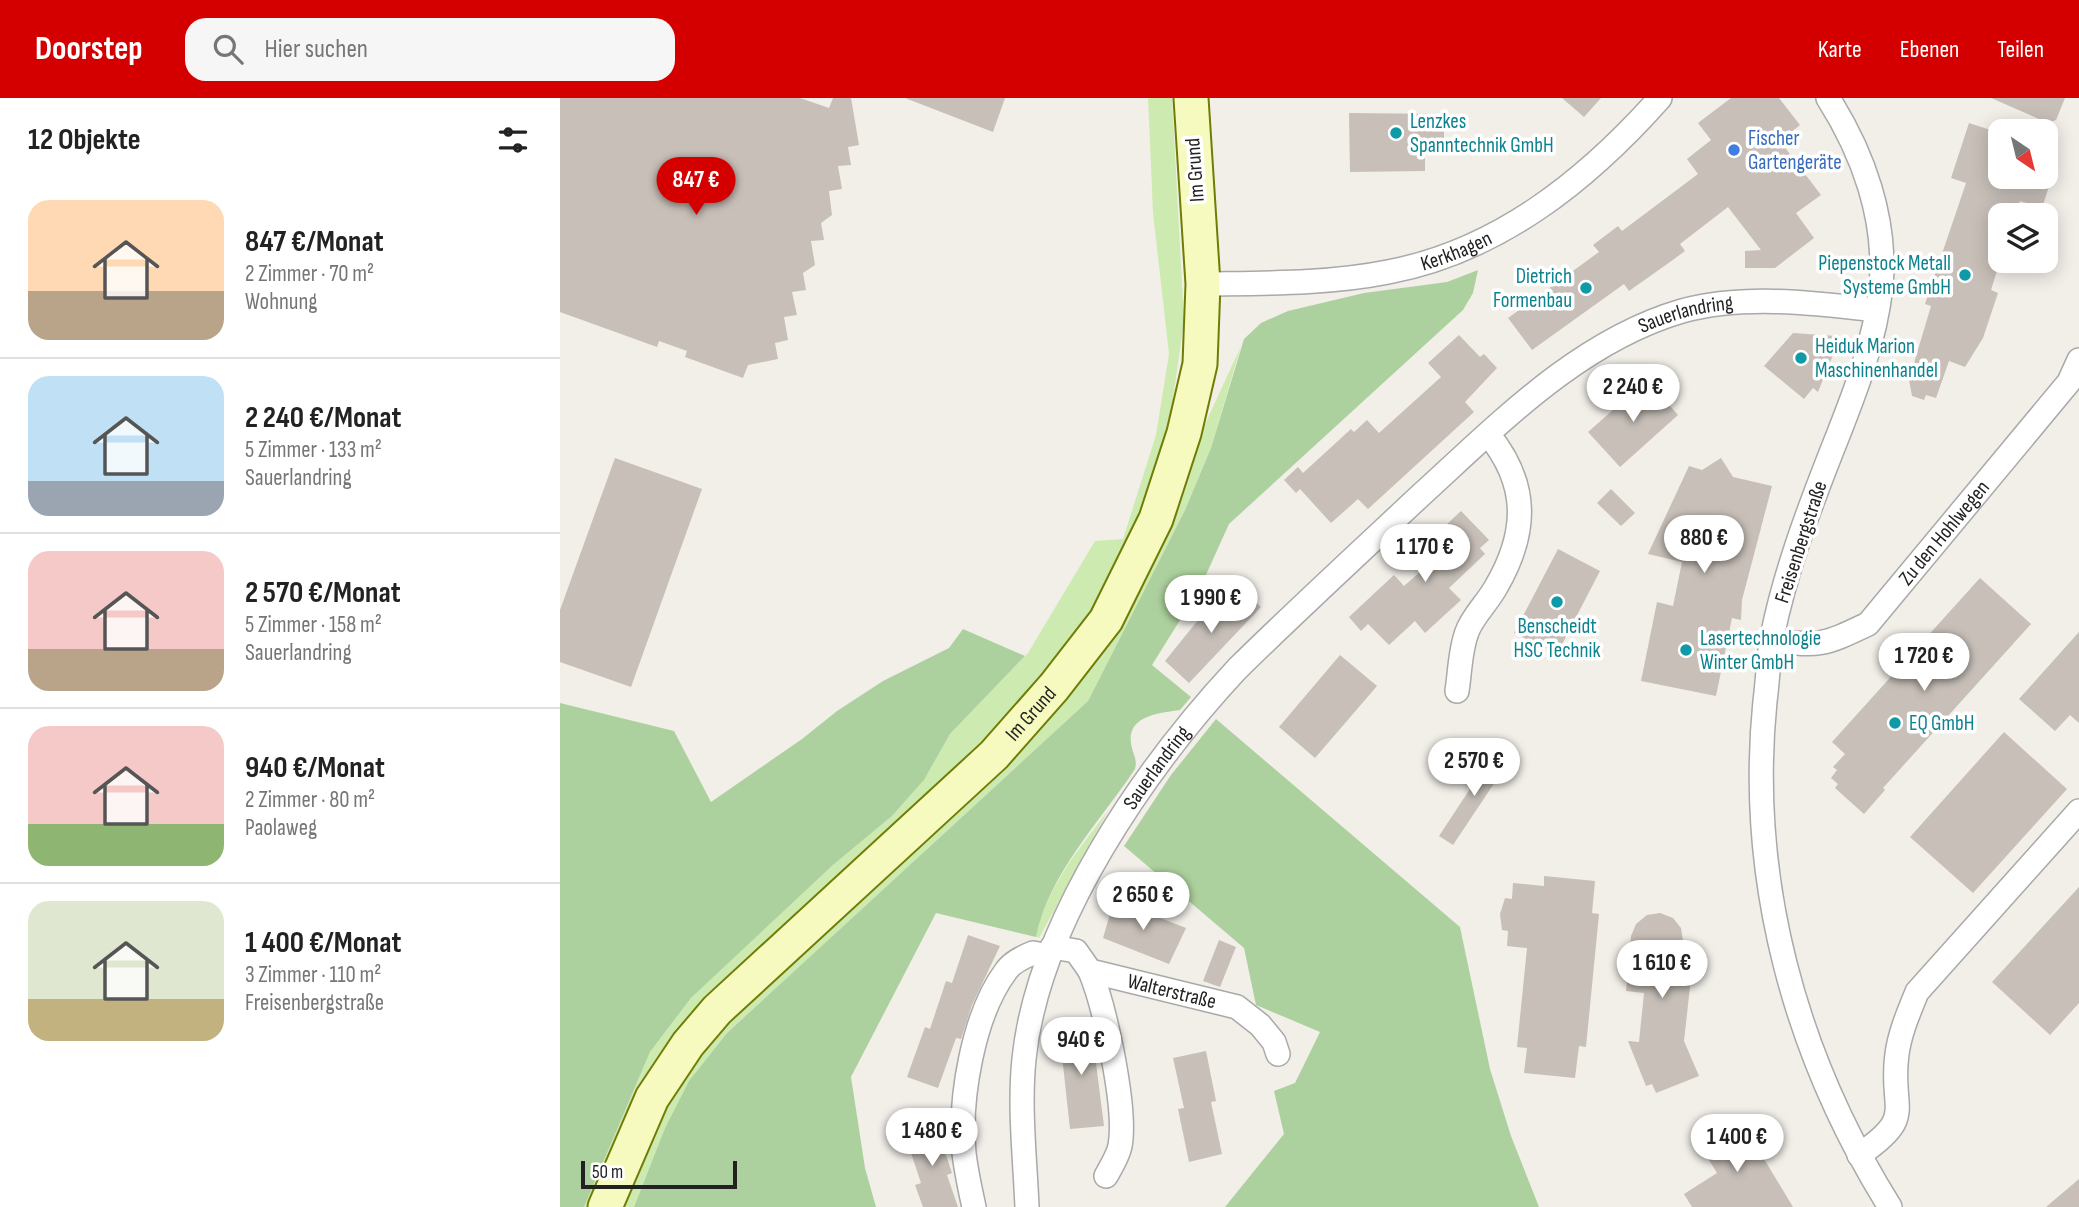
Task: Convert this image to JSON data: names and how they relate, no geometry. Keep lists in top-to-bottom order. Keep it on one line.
{"streets":{"main road":["Im Grund"],"street":["Kerkhagen","Sauerlandring","Zu den Hohlwegen","Freisenbergstraße","Walterstraße"]},"crossings":[["Im Grund","Kerkhagen"],["Sauerlandring","Freisenbergstraße"],["Sauerlandring","Walterstraße"],["Zu den Hohlwegen","Freisenbergstraße"]],"places":["Lenzkes Spanntechnik GmbH","Fischer Gartengeräte","Piepenstock Metall Systeme GmbH","Dietrich Formenbau","Heiduk Marion Maschinenhandel","Benscheidt HSC Technik","Lasertechnologie Winter GmbH","EQ GmbH"],"scale_bar":"50 m","north":"bottom right","page":{"header":"Doorstep","search":"Hier suchen","nav":["Karte","Ebenen","Teilen"],"heading":"12 Objekte","price":["847 €","2 240 €","880 €","1 170 €","1 990 €","1 720 €","2 570 €","2 650 €","1 610 €","940 €","1 480 €","1 400 €"],"list":[{"name":"847 €/Monat","note":"2 Zimmer · 70 m² · Wohnung"},{"name":"2 240 €/Monat","note":"5 Zimmer · 133 m² · Sauerlandring"},{"name":"2 570 €/Monat","note":"5 Zimmer · 158 m² · Sauerlandring"},{"name":"940 €/Monat","note":"2 Zimmer · 80 m² · Paolaweg"},{"name":"1 400 €/Monat","note":"3 Zimmer · 110 m² · Freisenbergstraße"}],"scale":"50 m"}}
